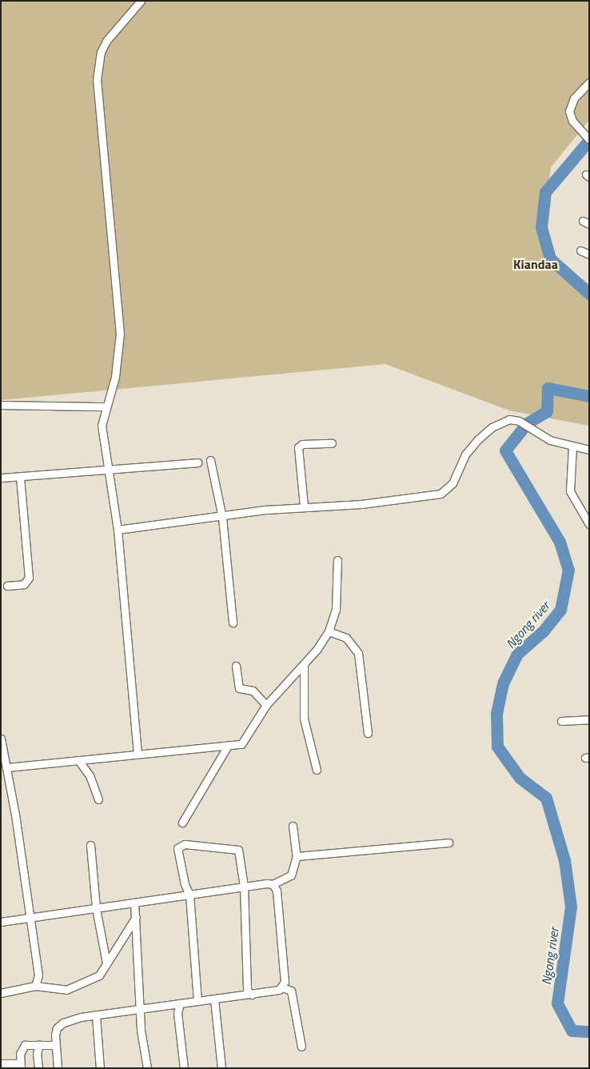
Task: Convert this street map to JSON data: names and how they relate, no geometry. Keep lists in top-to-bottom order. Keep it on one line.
{"districts":["Kiandaa"],"water":["Ngong river"]}
